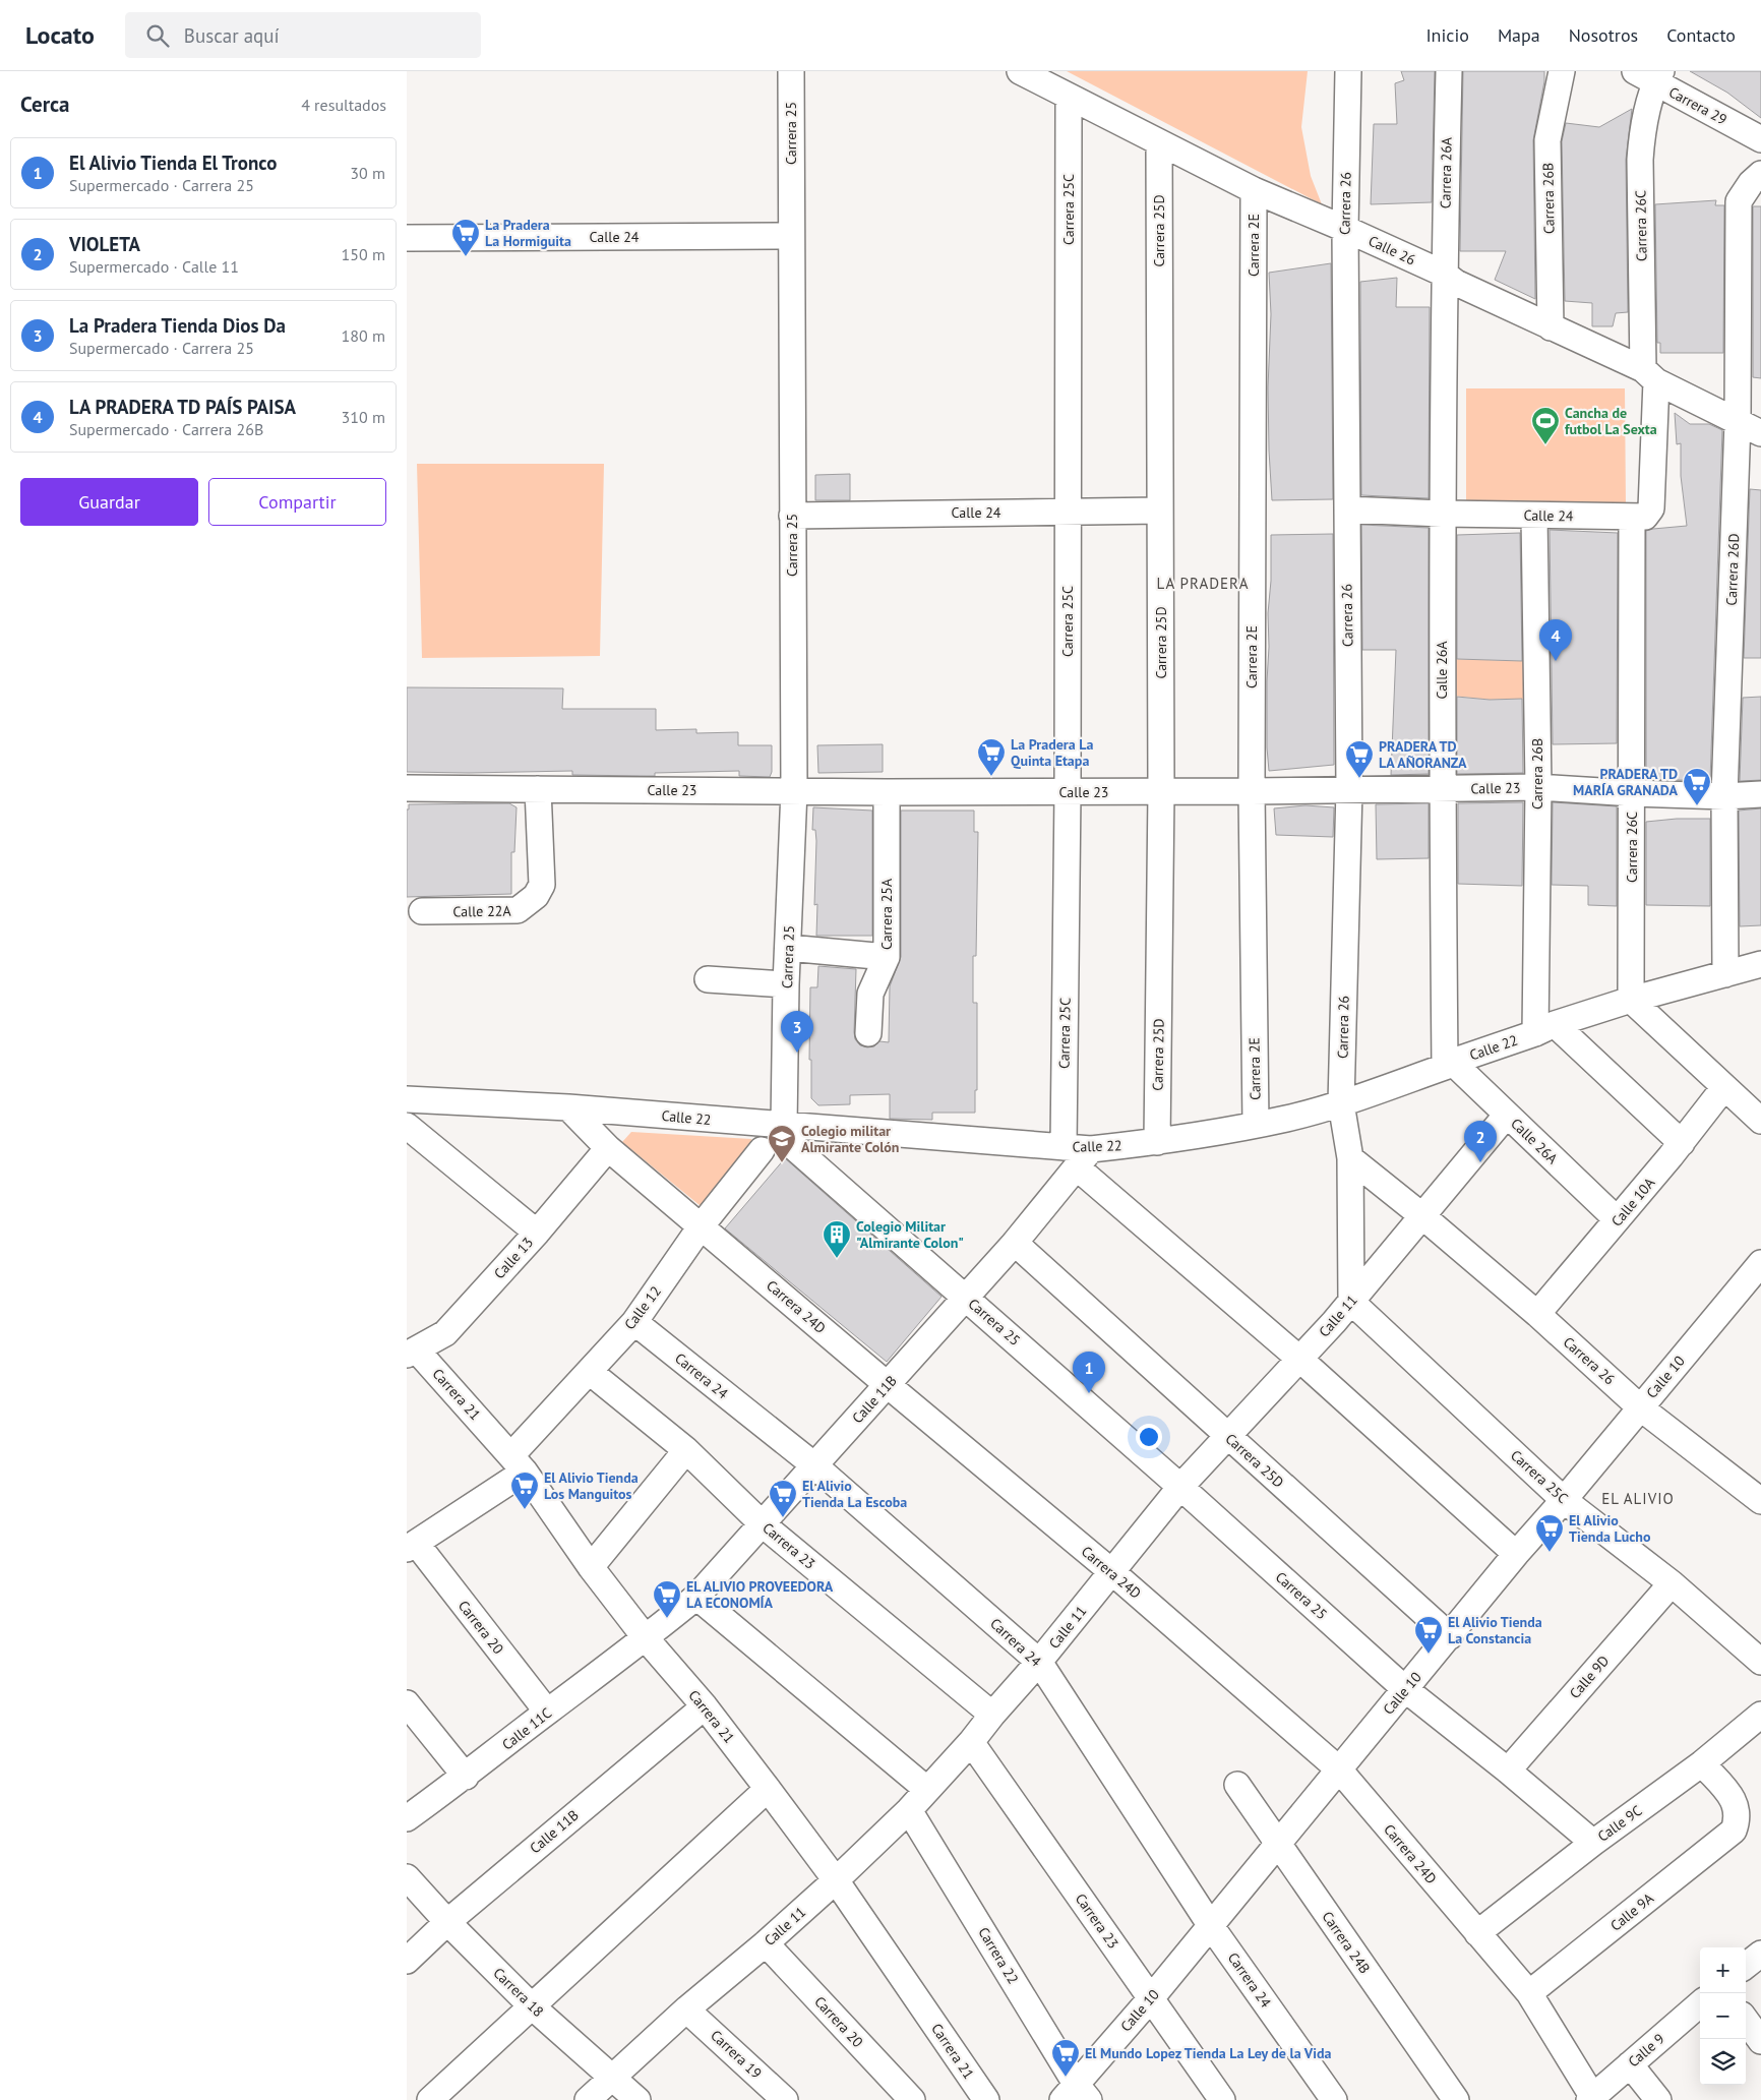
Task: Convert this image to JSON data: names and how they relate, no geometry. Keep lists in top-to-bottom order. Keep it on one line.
{"streets":{"street":["Carrera 29","Carrera 25","Carrera 26A","Carrera 26B","Carrera 26","Carrera 25C","Carrera 26C","Carrera 25D","Calle 24","Carrera 2E","Calle 26","Carrera 26D","Calle 26A","Calle 23","Calle 22A","Carrera 25A","Calle 22","Calle 10A","Calle 13","Carrera 24D","Calle 12","Calle 11","Carrera 24","Calle 10","Carrera 21","Calle 11B","Carrera 23","Carrera 20","Calle 9D","Calle 11C","Calle 9C","Calle 9A","Carrera 24B","Carrera 22","Carrera 18","Calle 9","Carrera 19"]},"crossings":[["Carrera 29","Carrera 26C"],["Carrera 25","Calle 24"],["Carrera 25","Calle 23"],["Carrera 25","Calle 22"],["Carrera 25","Calle 11"],["Carrera 25","Calle 10"],["Carrera 25","Calle 11B"],["Carrera 25","Calle 9D"],["Carrera 25","Calle 9C"],["Carrera 26A","Calle 26"],["Carrera 26A","Calle 26A"],["Carrera 26B","Calle 24"],["Carrera 26B","Calle 26"],["Carrera 26B","Calle 23"],["Carrera 26B","Calle 22"],["Carrera 26","Carrera 25C"],["Carrera 26","Calle 24"],["Carrera 26","Calle 26"],["Carrera 26","Calle 23"],["Carrera 26","Calle 22"],["Carrera 26","Calle 10A"],["Carrera 26","Calle 11"],["Carrera 26","Calle 10"],["Carrera 25C","Calle 24"],["Carrera 25C","Calle 26"],["Carrera 25C","Calle 23"],["Carrera 25C","Calle 22"],["Carrera 25C","Calle 11"],["Carrera 25C","Calle 10"],["Carrera 25C","Calle 11B"],["Carrera 25C","Calle 9D"],["Carrera 26C","Calle 24"],["Carrera 26C","Calle 26"],["Carrera 26C","Calle 23"],["Carrera 26C","Calle 22"],["Carrera 25D","Calle 24"],["Carrera 25D","Calle 26"],["Carrera 25D","Calle 23"],["Carrera 25D","Calle 22"],["Carrera 25D","Calle 11"],["Carrera 25D","Calle 10"],["Carrera 25D","Calle 11B"],["Calle 24","Calle 26A"],["Carrera 2E","Calle 26"],["Carrera 2E","Calle 23"],["Carrera 2E","Calle 22"],["Calle 26","Carrera 26D"],["Calle 26","Calle 26A"],["Carrera 26D","Calle 23"],["Carrera 26D","Calle 22"],["Calle 26A","Calle 23"],["Calle 26A","Calle 22"],["Calle 26A","Calle 10A"],["Calle 26A","Calle 11"],["Calle 23","Calle 22A"],["Calle 23","Carrera 25A"],["Calle 22","Carrera 24D"],["Calle 22","Calle 11B"],["Calle 13","Carrera 24D"],["Calle 13","Carrera 21"],["Carrera 24D","Calle 12"],["Carrera 24D","Calle 11"],["Carrera 24D","Calle 10"],["Carrera 24D","Calle 11B"],["Carrera 24D","Calle 9C"],["Carrera 24D","Calle 9A"],["Carrera 24D","Calle 9"],["Calle 12","Carrera 24"],["Calle 12","Carrera 21"],["Calle 12","Carrera 23"],["Calle 12","Carrera 20"],["Calle 11","Carrera 24"],["Calle 11","Carrera 21"],["Calle 11","Carrera 23"],["Calle 11","Carrera 20"],["Calle 11","Carrera 22"],["Calle 11","Carrera 18"],["Calle 11","Carrera 19"],["Carrera 24","Calle 10"],["Carrera 24","Calle 11B"],["Calle 10","Carrera 23"],["Calle 10","Carrera 24B"],["Calle 10","Carrera 22"],["Carrera 21","Calle 11B"],["Carrera 21","Calle 11C"],["Calle 11B","Carrera 23"],["Calle 11B","Calle 11C"],["Calle 11B","Carrera 18"],["Carrera 20","Calle 11C"],["Calle 9C","Calle 9A"]],"districts":["LA PRADERA","EL ALIVIO"],"places":{"supermarket":["La Pradera La Hormiguita","La Pradera La Quinta Etapa","PRADERA TD LA AÑORANZA","PRADERA TD MARÍA GRANADA","El Alivio Tienda Los Manguitos","El Alivio Tienda La Escoba","El Alivio Tienda Lucho","EL ALIVIO PROVEEDORA LA ECONOMÍA","El Alivio Tienda La Constancia","El Mundo Lopez Tienda La Ley de la Vida"],"sports":["Cancha de futbol La Sexta"],"school or university":["Colegio militar Almirante Colón"],"building":["Colegio Militar \"Almirante Colon\""]},"page":{"header":"Locato","search":"Buscar aquí","nav":["Inicio","Mapa","Nosotros","Contacto"],"heading":["Cerca","4 resultados"],"list":[{"mark":"1","name":"El Alivio Tienda El Tronco","note":"Supermercado · Carrera 25","value":"30 m"},{"mark":"2","name":"VIOLETA","note":"Supermercado · Calle 11","value":"150 m"},{"mark":"3","name":"La Pradera Tienda Dios Da","note":"Supermercado · Carrera 25","value":"180 m"},{"mark":"4","name":"LA PRADERA TD PAÍS PAISA","note":"Supermercado · Carrera 26B","value":"310 m"}],"buttons":["Guardar","Compartir"],"pins":["4","3","2","1"],"map_buttons":["+","−"]}}
